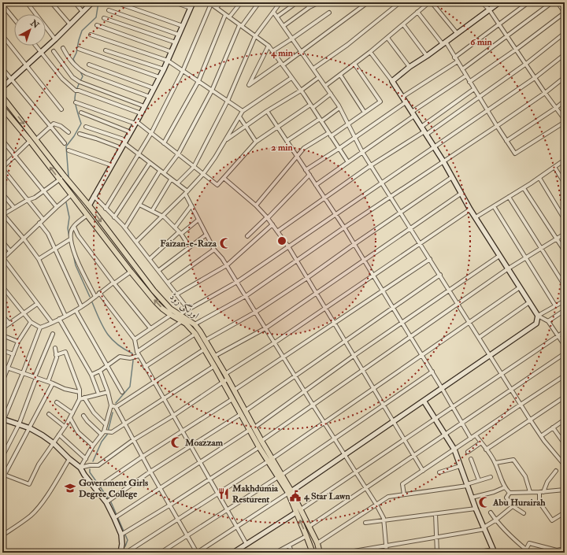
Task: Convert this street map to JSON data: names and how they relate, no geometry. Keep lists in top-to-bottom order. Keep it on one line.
{"streets":{"main road":["اورنگی روڈ"]},"places":{"mosque":["Faizan-e-Raza","Moazzam","Abu Hurairah"],"school or university":["Government Girls Degree College"],"restaurant":["Makhdumia Resturent"],"public building":["4 Star Lawn"]},"north":"top right","rings":["6 min","4 min","2 min"]}
